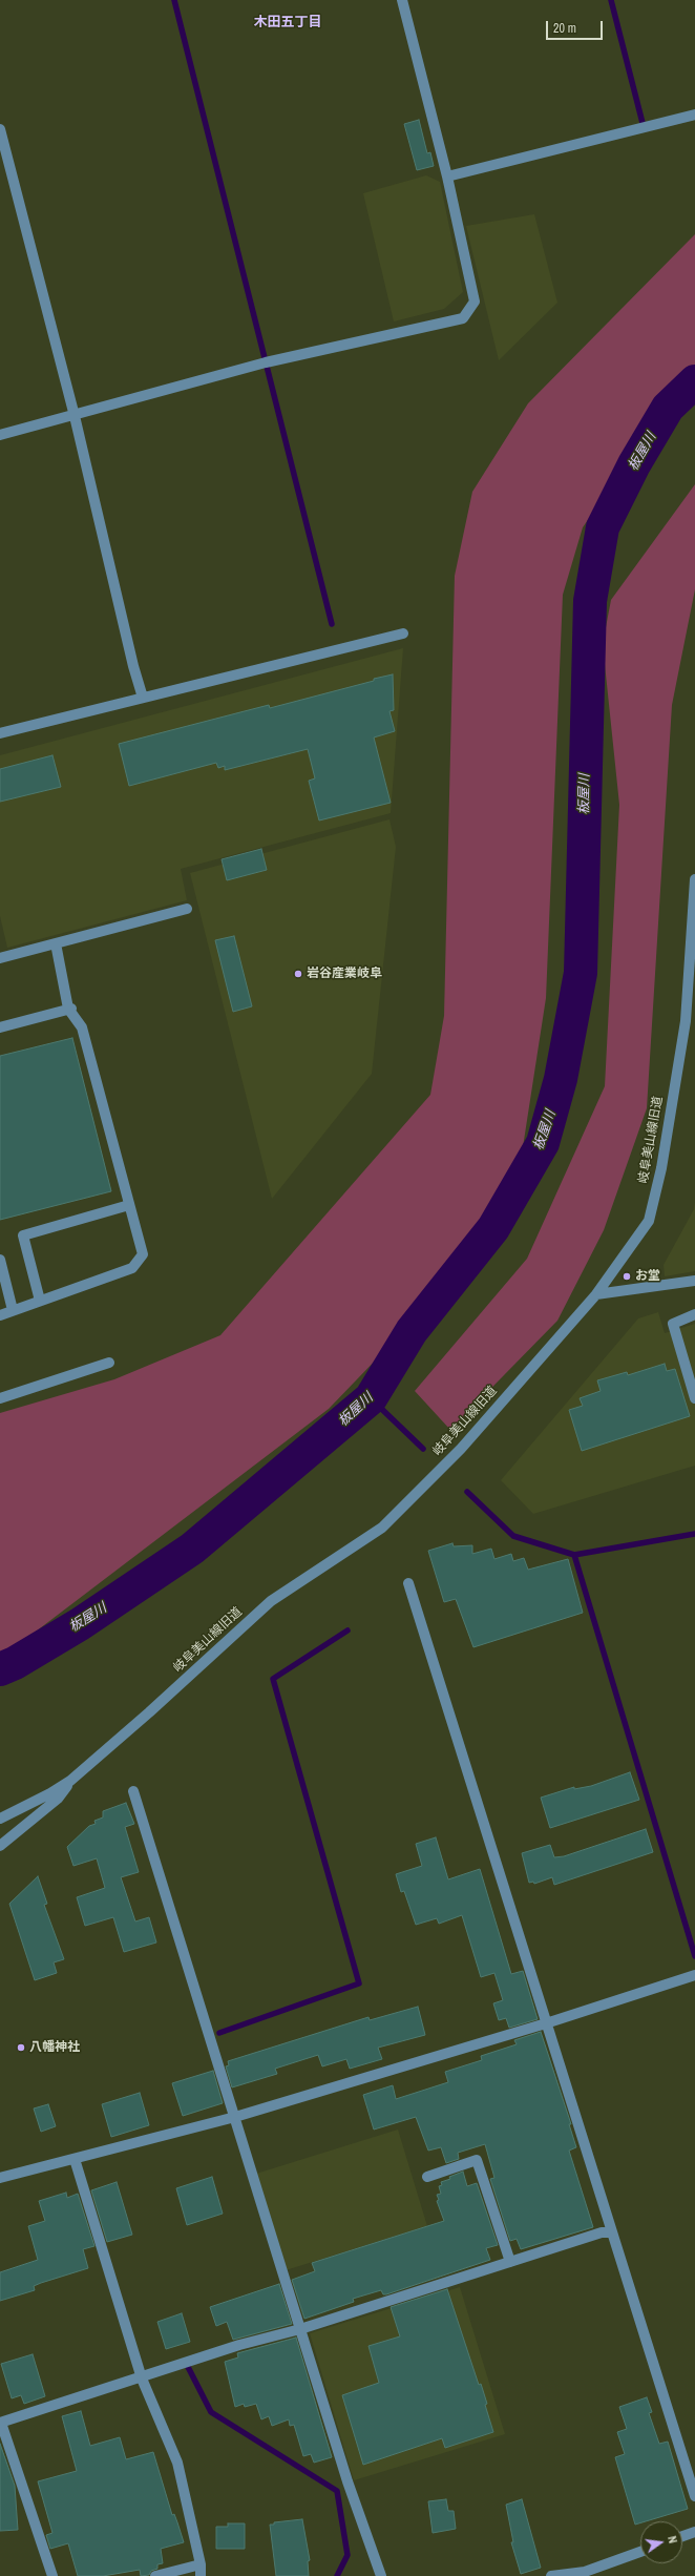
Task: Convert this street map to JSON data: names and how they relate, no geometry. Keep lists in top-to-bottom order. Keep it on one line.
{"streets":{"street":["岐阜美山線旧道"]},"districts":["木田五丁目"],"water":["板屋川"],"places":["岩谷産業岐阜","お堂","八幡神社"],"scale_bar":"20 m","north":"right"}
